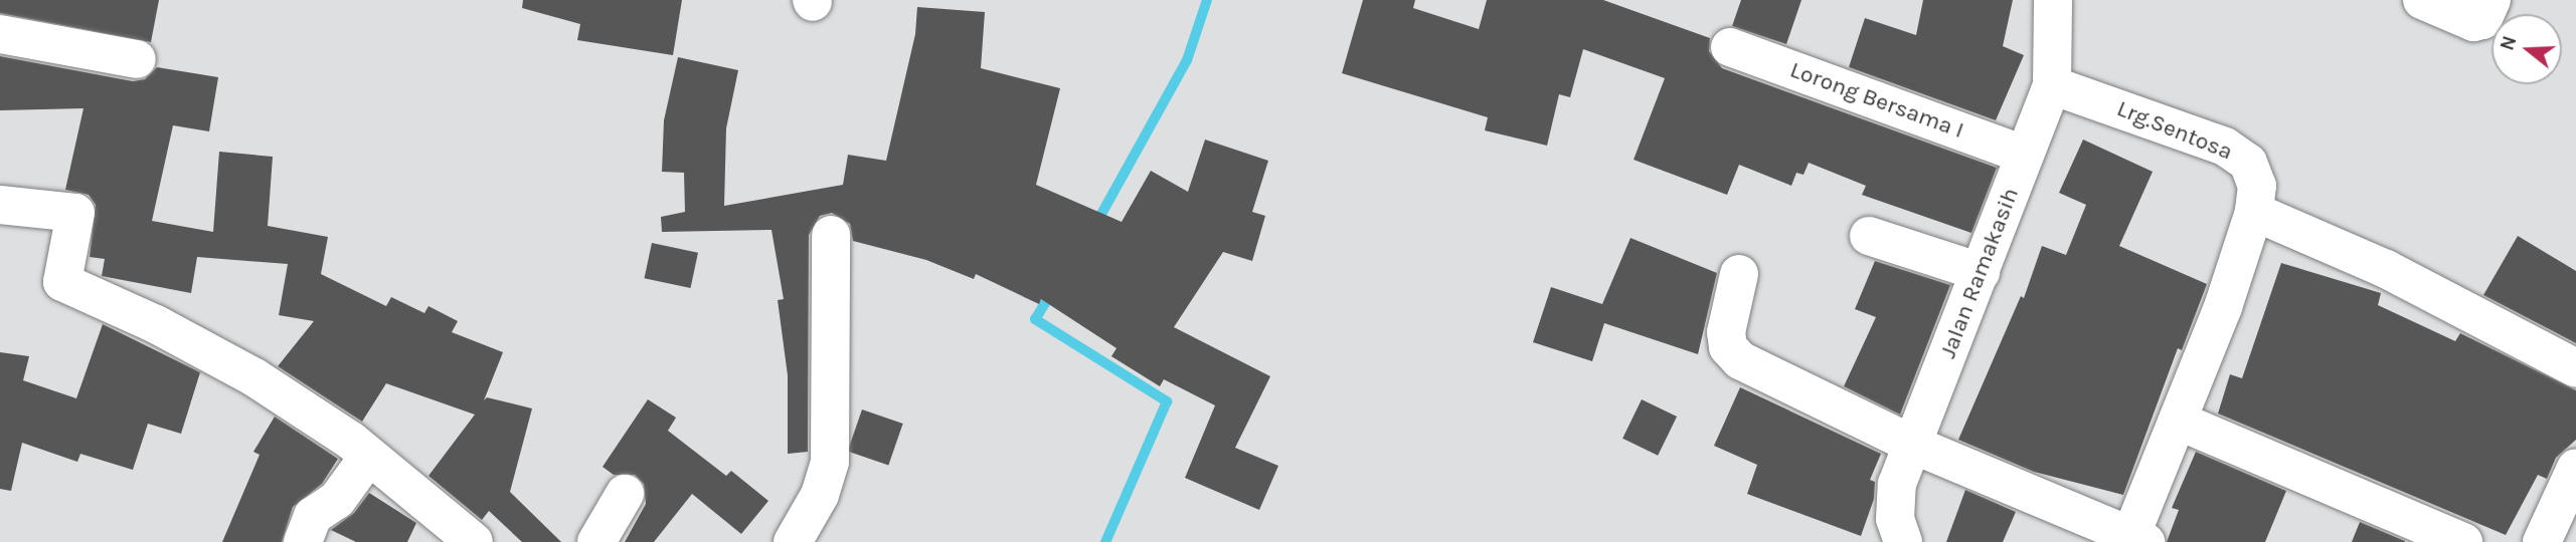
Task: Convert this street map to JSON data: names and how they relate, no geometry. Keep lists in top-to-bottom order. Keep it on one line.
{"streets":{"street":["Lorong Bersama I","Lrg.Sentosa","Jalan Ramakasih"]},"crossings":[["Lorong Bersama I","Jalan Ramakasih"],["Lrg.Sentosa","Jalan Ramakasih"]],"north":"left"}
